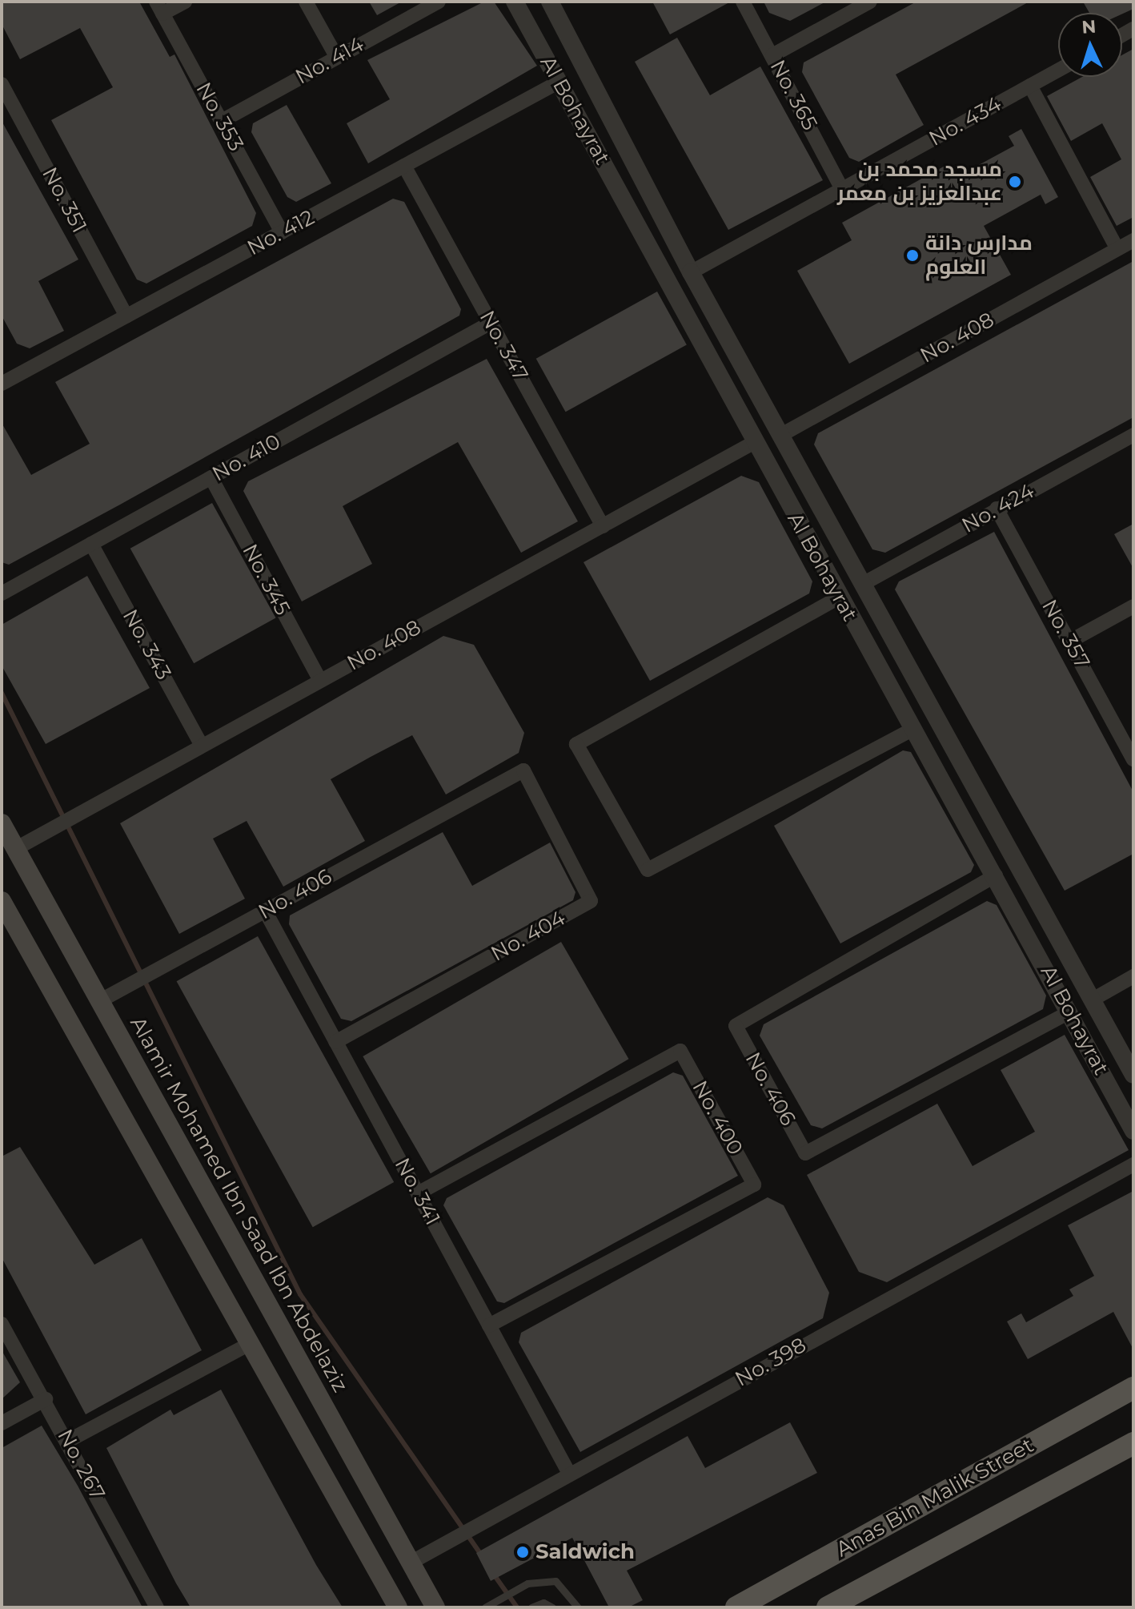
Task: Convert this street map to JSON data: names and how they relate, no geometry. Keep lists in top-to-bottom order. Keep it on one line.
{"streets":{"main road":["Alamir Mohamed Ibn Saad Ibn Abdelaziz","Anas Bin Malik Street"],"street":["No. 414","No. 365","Al Bohayrat","No. 353","No. 434","No. 351","No. 412","No. 408","No. 347","No. 410","No. 424","No. 345","No. 357","No. 343","No. 406","No. 404","No. 400","No. 341","No. 398","No. 267"]},"crossings":[["No. 414","No. 353"],["No. 365","No. 434"],["Al Bohayrat","No. 434"],["Al Bohayrat","No. 412"],["Al Bohayrat","No. 408"],["Al Bohayrat","No. 424"],["Al Bohayrat","No. 406"],["No. 353","No. 412"],["No. 351","No. 412"],["No. 412","No. 347"],["No. 408","No. 347"],["No. 408","No. 345"],["No. 408","No. 343"],["No. 408","Alamir Mohamed Ibn Saad Ibn Abdelaziz"],["No. 347","No. 410"],["No. 410","No. 345"],["No. 410","No. 343"],["No. 424","No. 357"],["No. 406","No. 404"],["No. 406","No. 341"],["No. 406","Alamir Mohamed Ibn Saad Ibn Abdelaziz"],["No. 404","No. 341"],["No. 400","No. 341"],["No. 341","No. 398"],["Alamir Mohamed Ibn Saad Ibn Abdelaziz","No. 398"]],"places":["مسجد محمد بن عبدالعزيز بن معمر","مدارس دانة العلوم","Saldwich"],"north":"top"}
